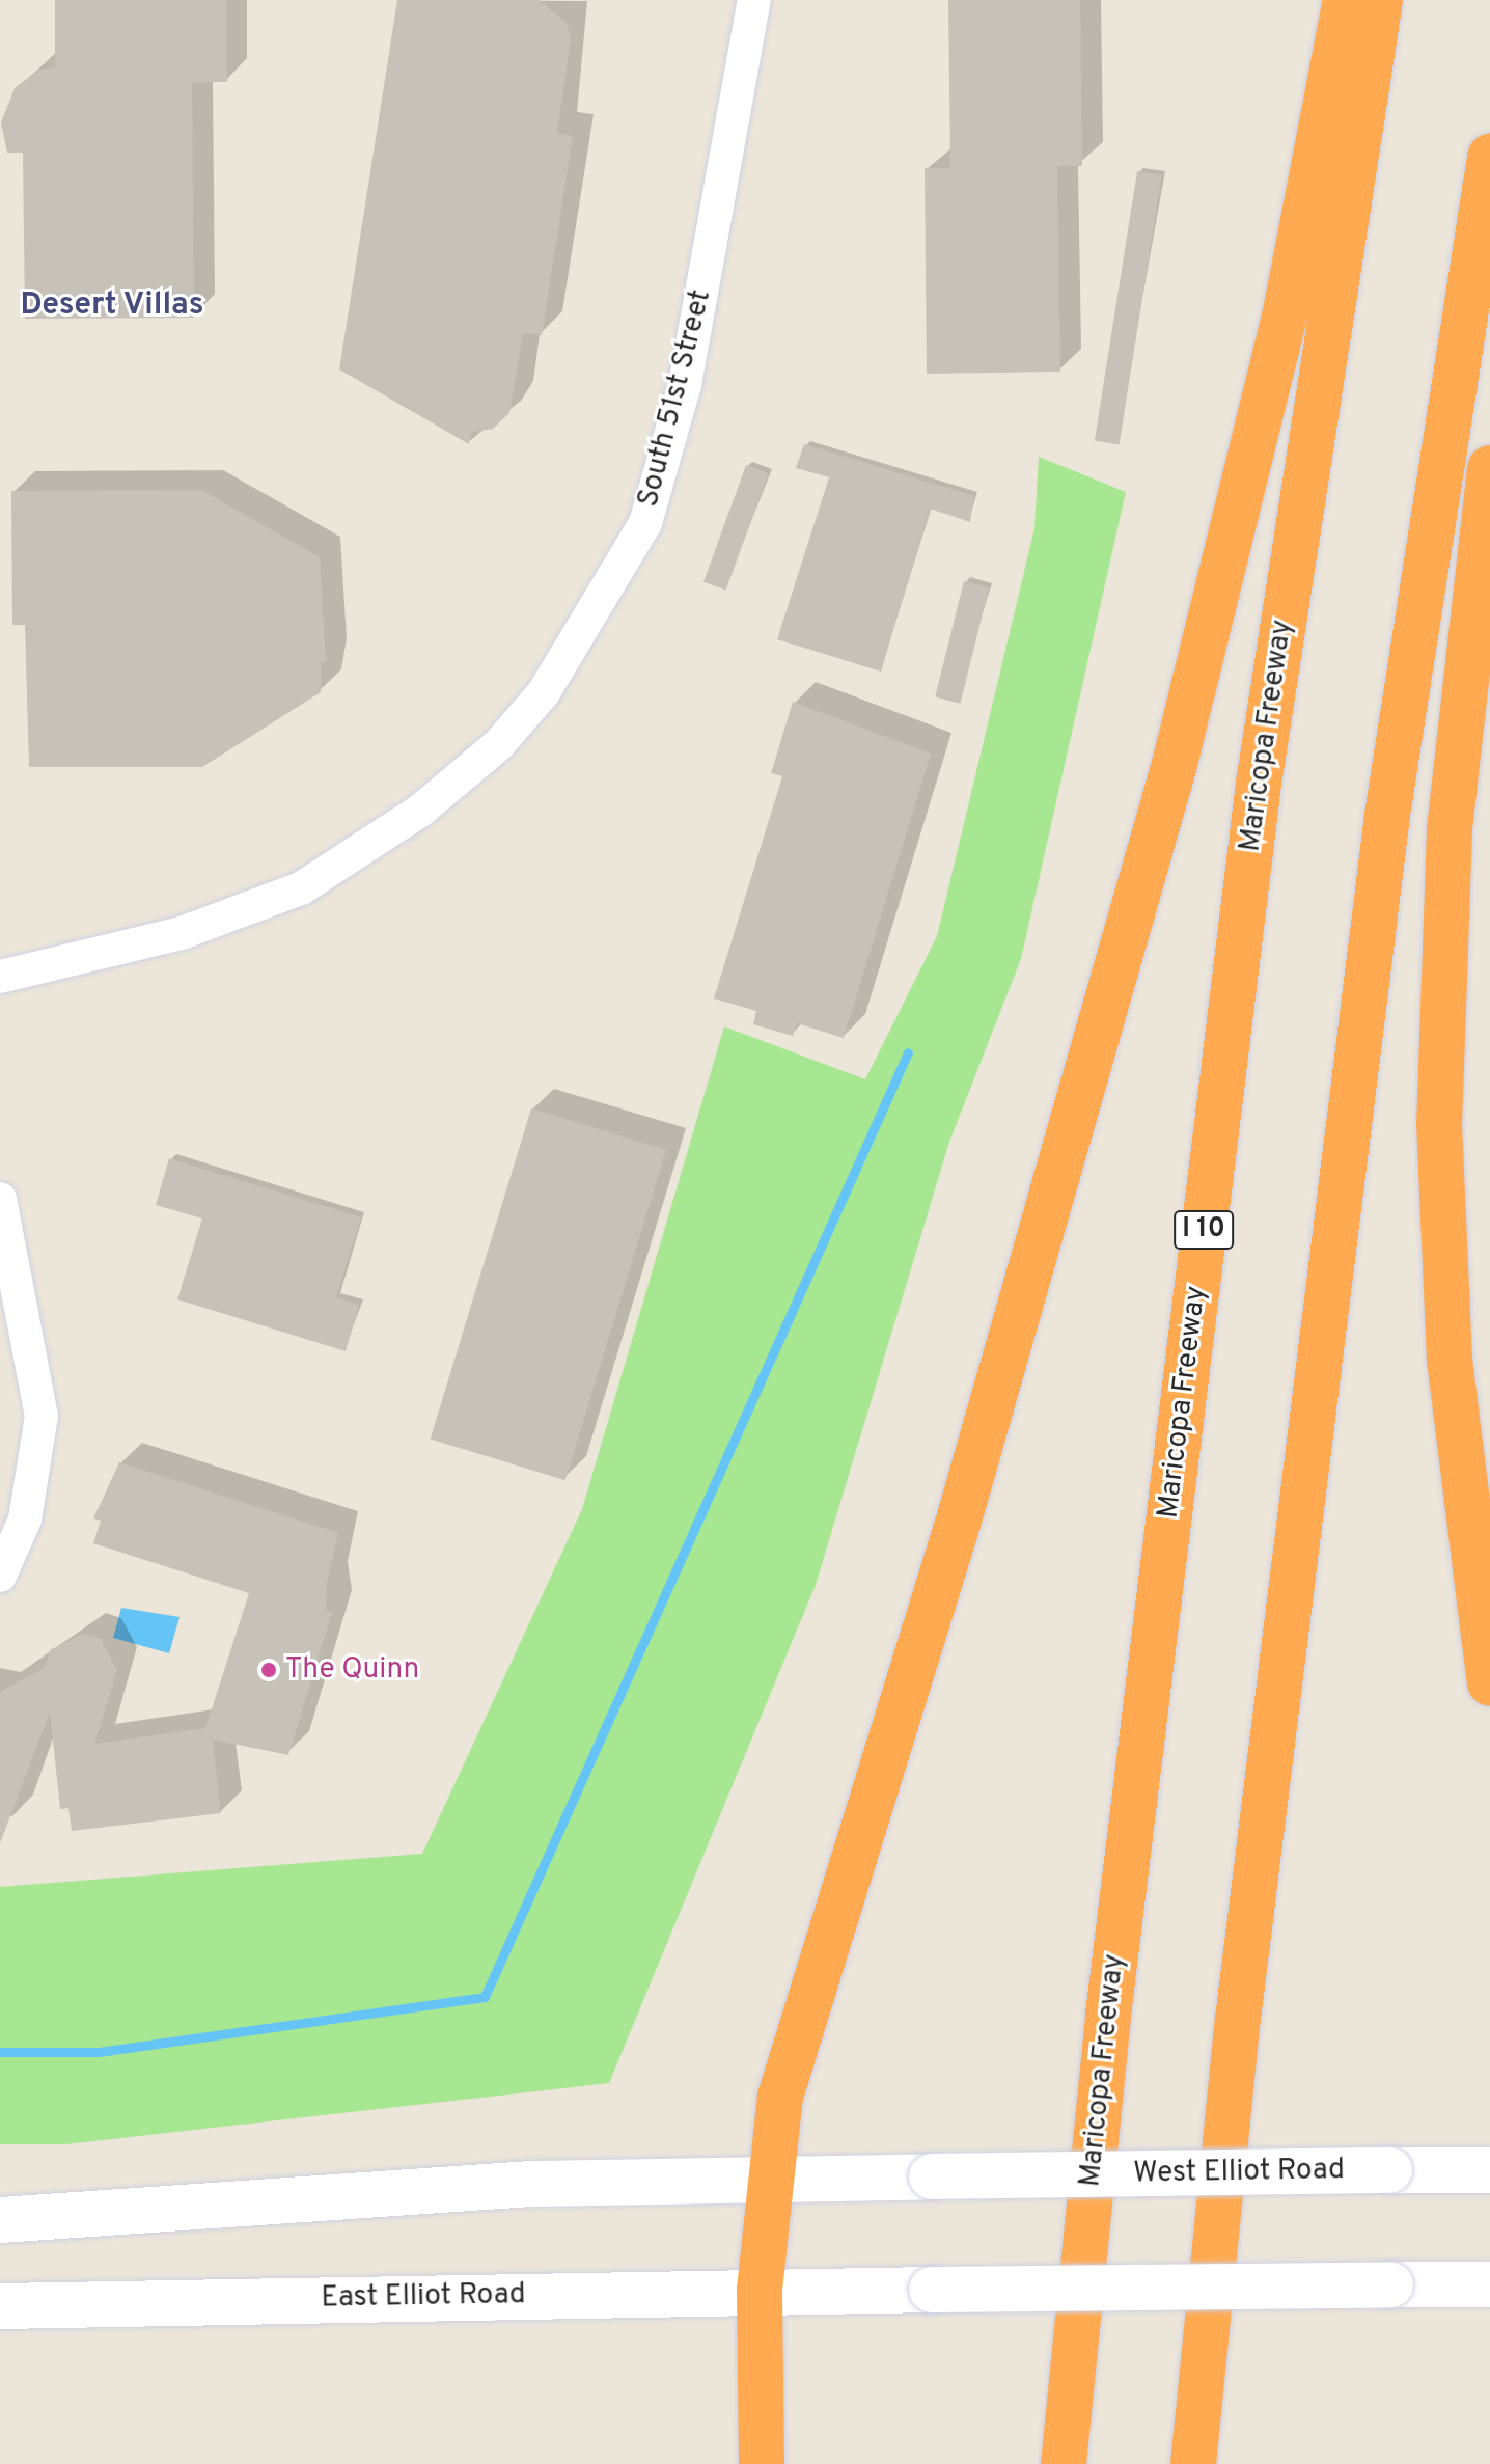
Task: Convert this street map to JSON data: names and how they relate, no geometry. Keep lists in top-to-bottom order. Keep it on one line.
{"streets":{"highway":["Maricopa Freeway","I 10"],"main road":["West Elliot Road","East Elliot Road"],"street":["South 51st Street"]},"districts":["Desert Villas"],"places":["The Quinn"]}
